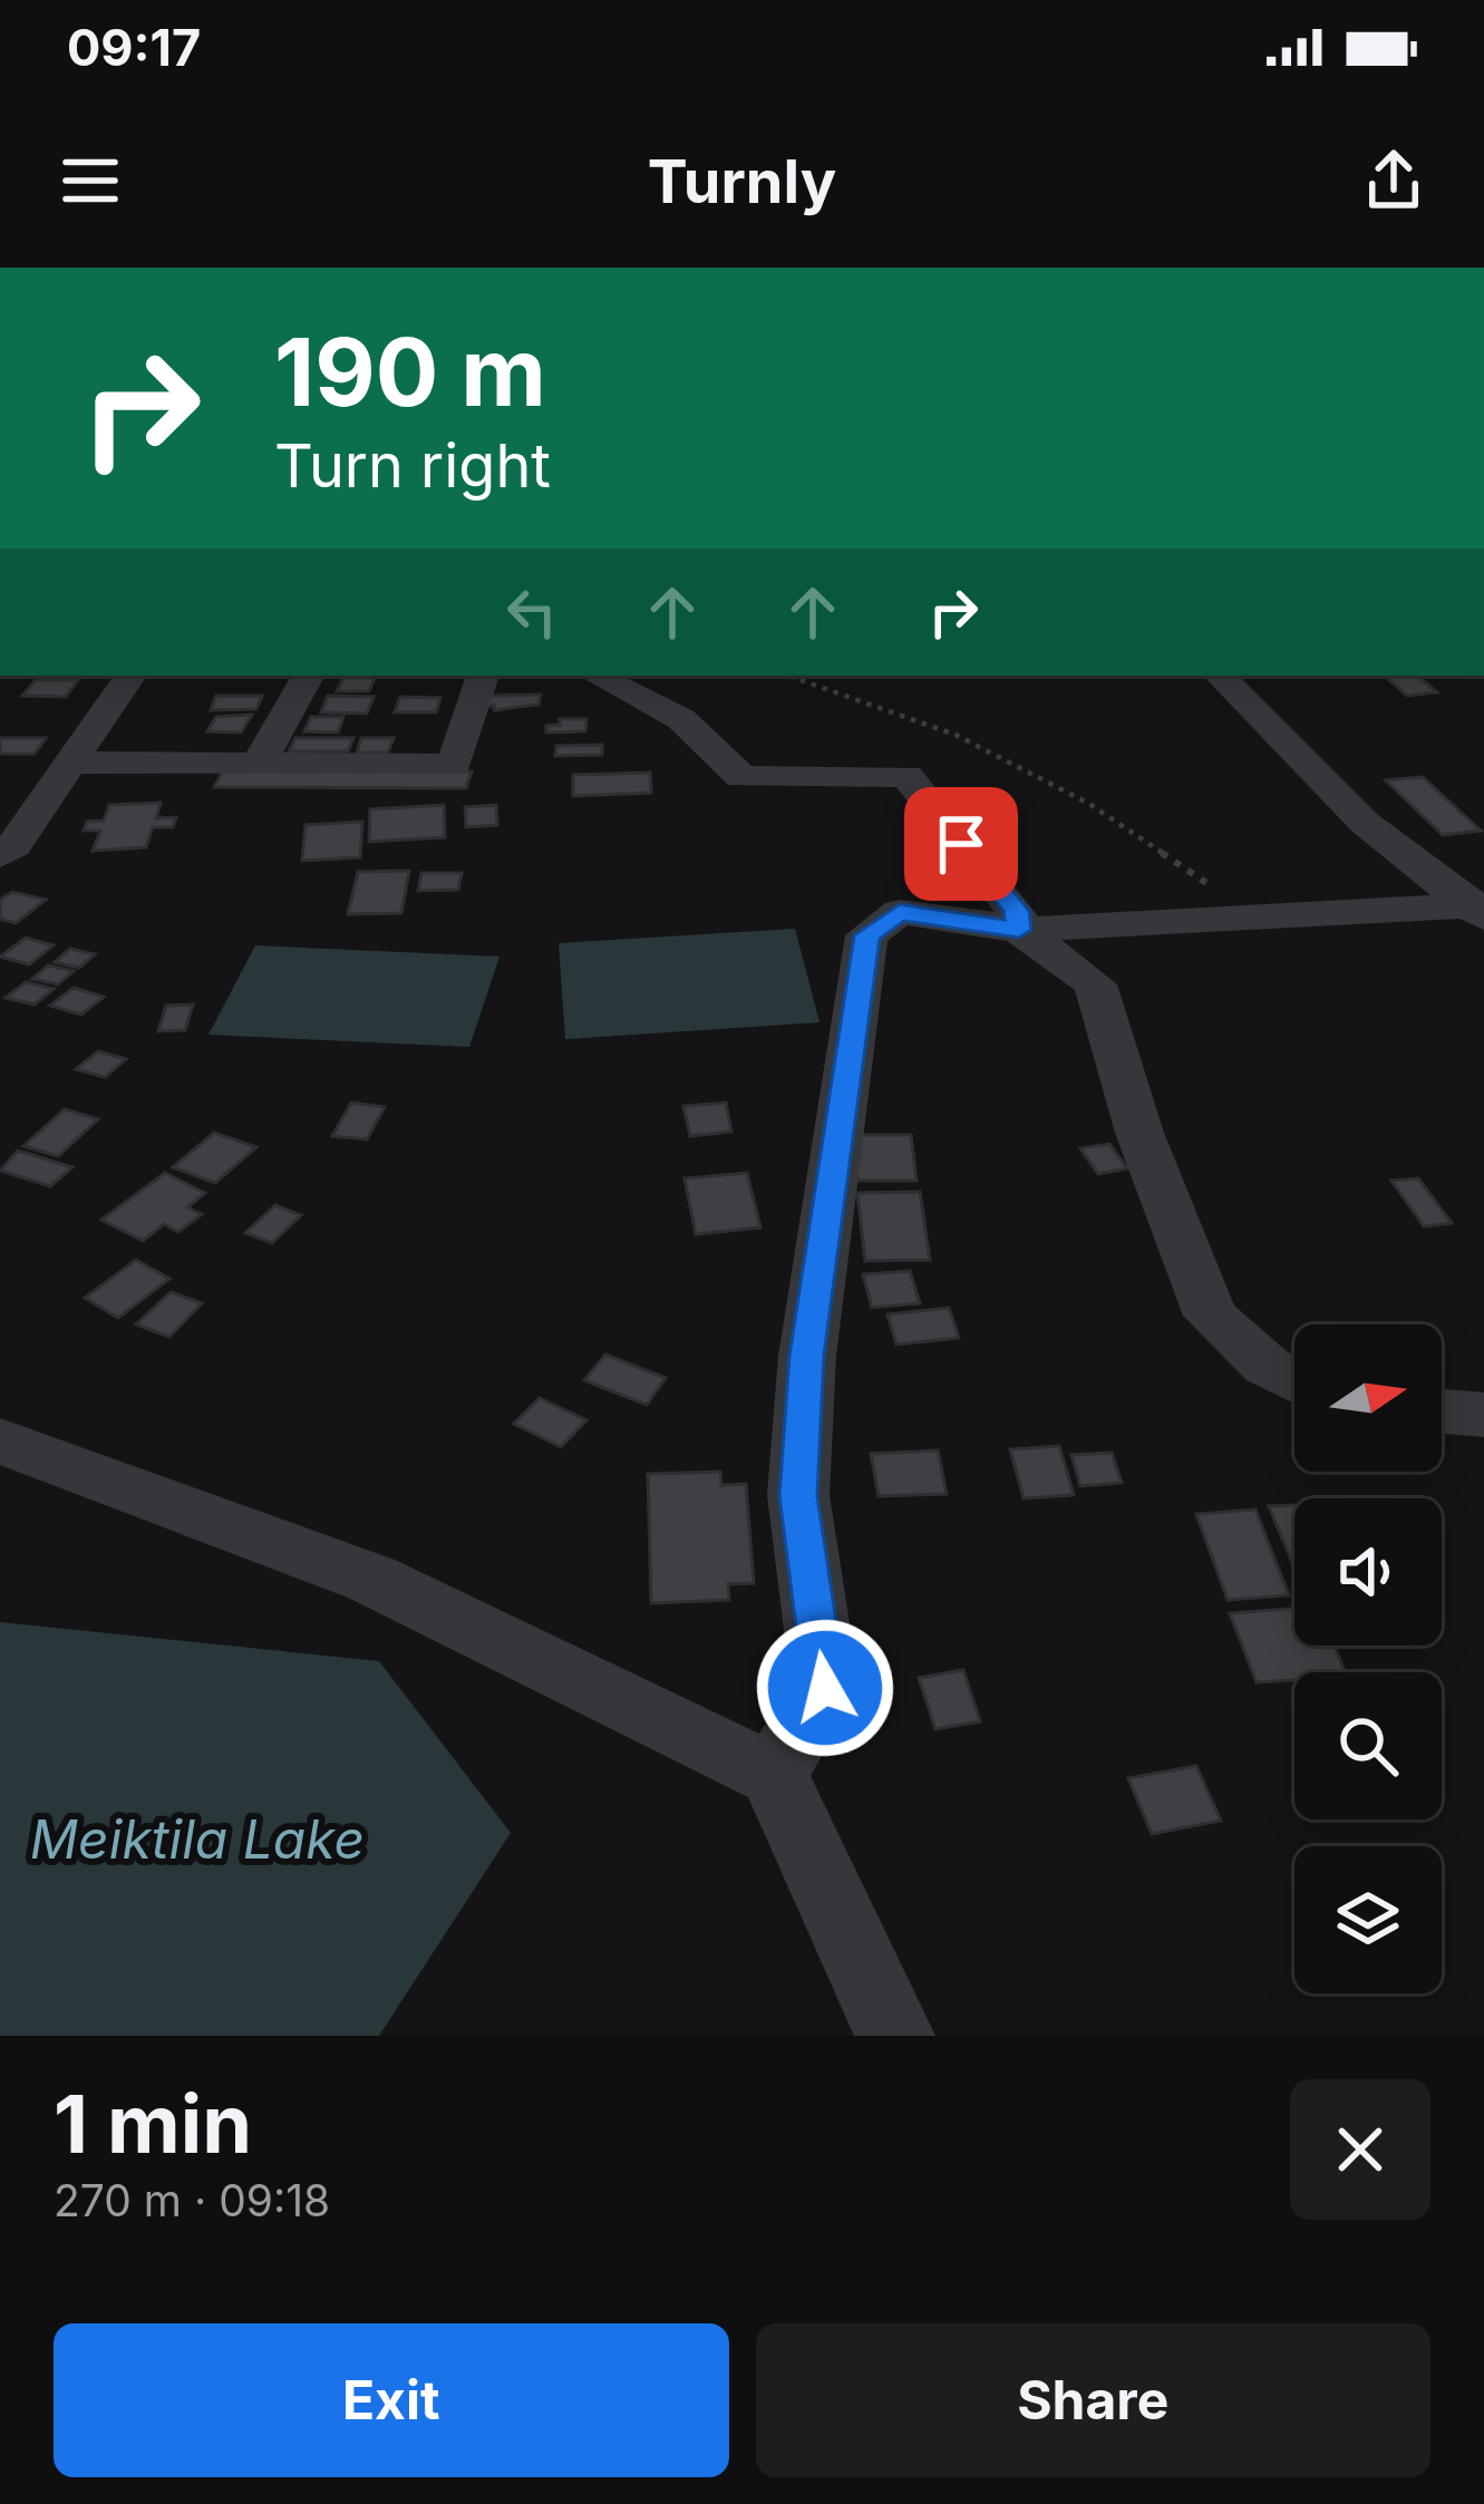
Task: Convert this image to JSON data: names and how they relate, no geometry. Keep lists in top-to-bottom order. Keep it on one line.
{"water":["Meiktila Lake"],"north":"right","page":{"status":"09:17","header":"Turnly","turn":["190 m","Turn right"],"heading":["1 min","270 m · 09:18"],"buttons":["Exit","Share"]}}
